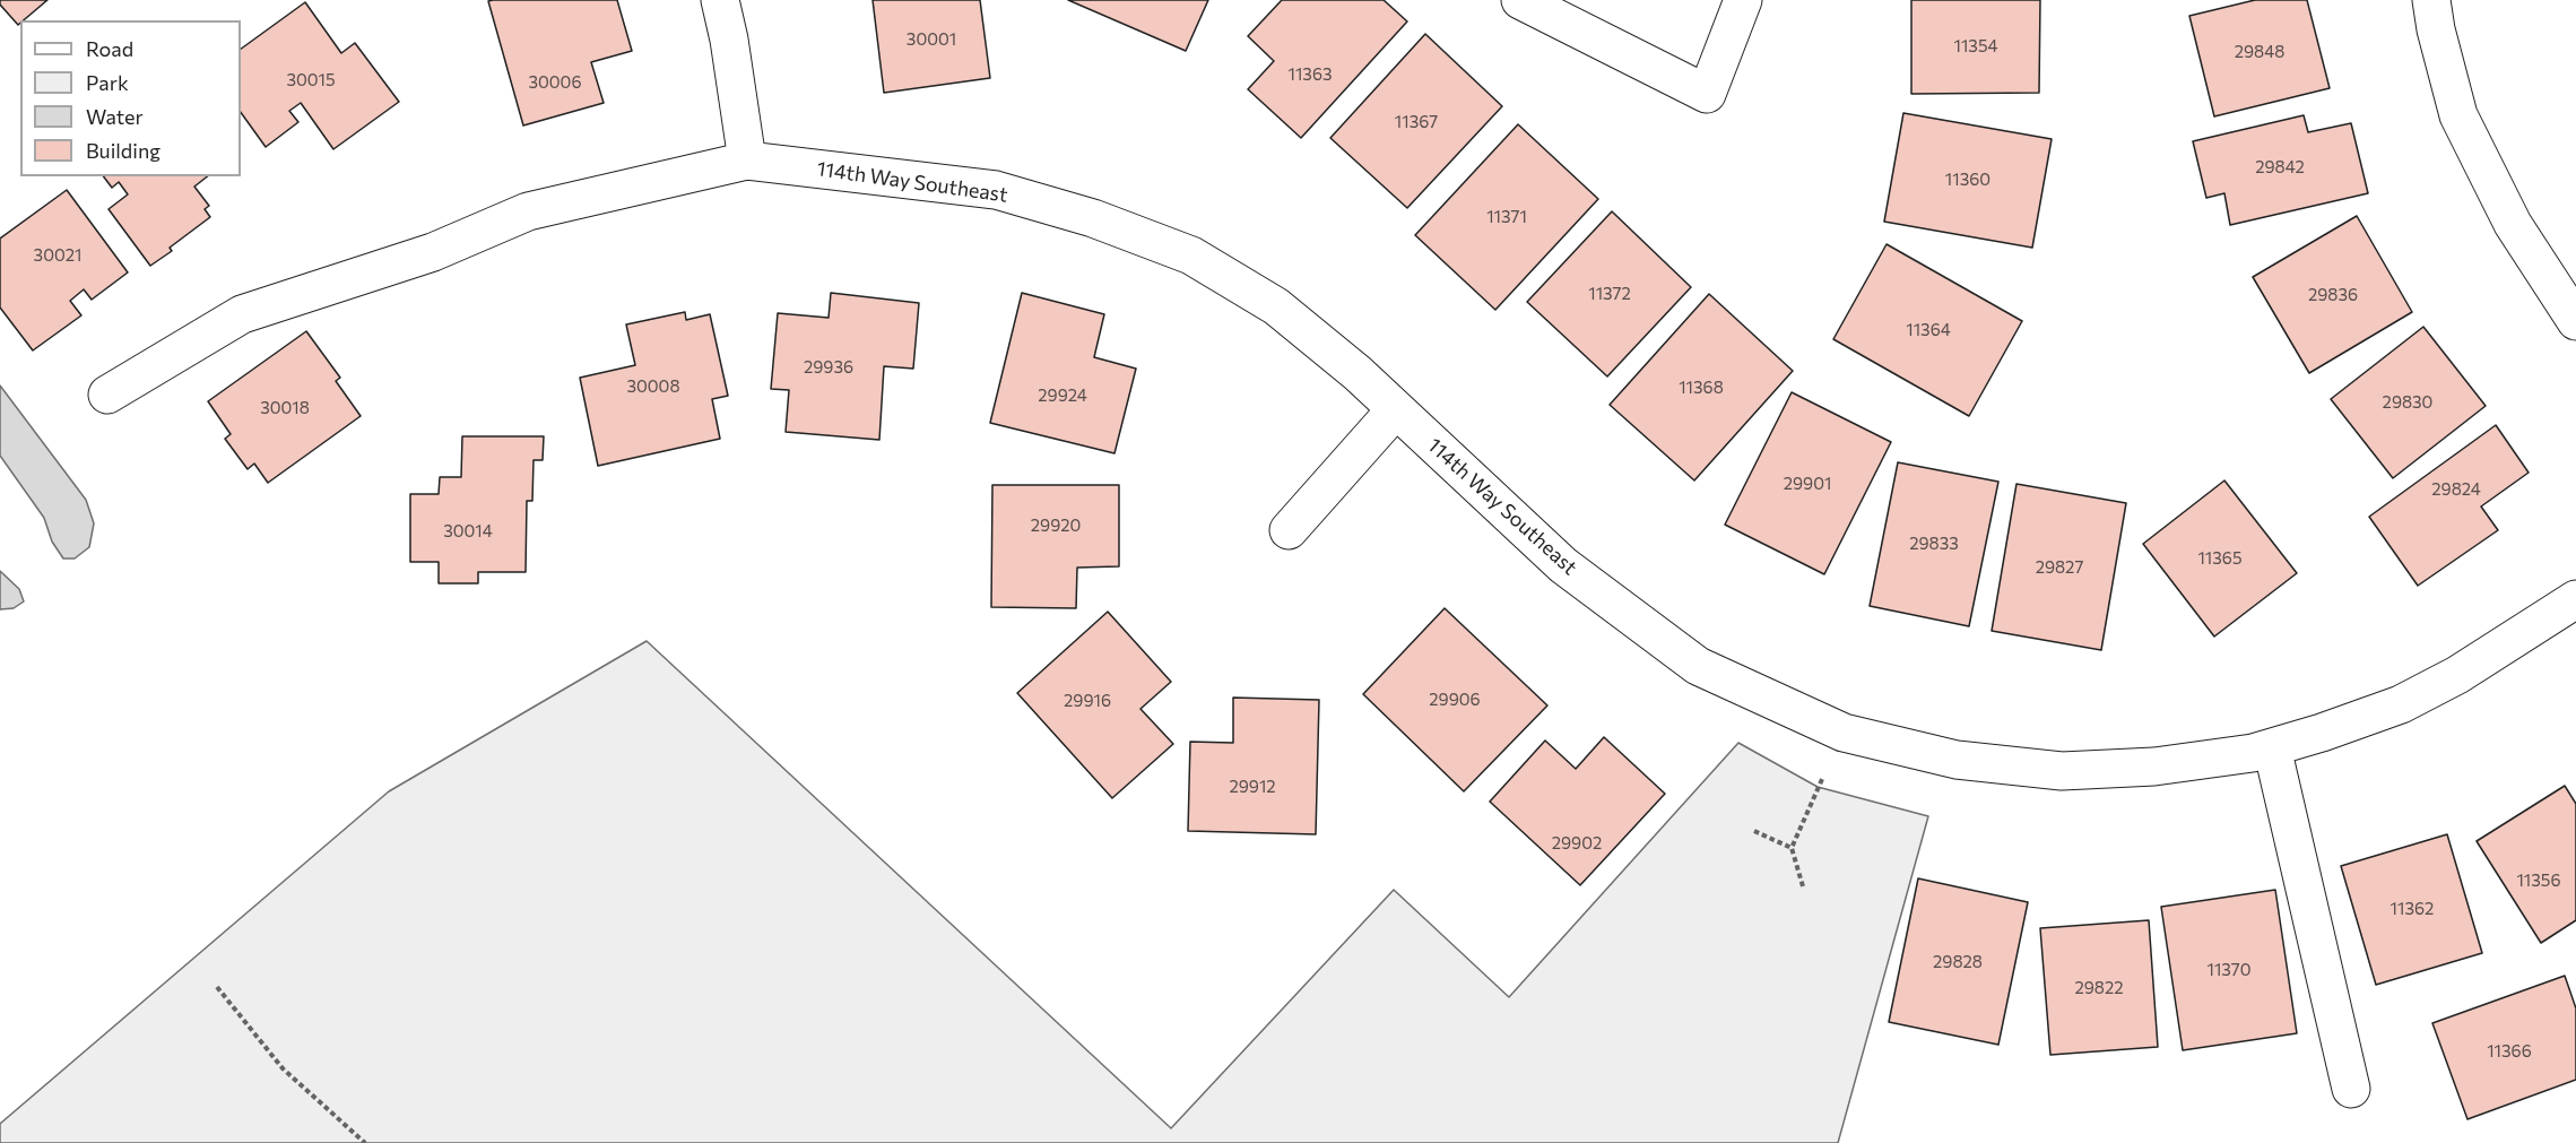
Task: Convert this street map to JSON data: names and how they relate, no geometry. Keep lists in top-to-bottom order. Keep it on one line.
{"streets":{"street":["114th Way Southeast"]},"house_numbers":["30001","11354","29848","11363","30015","30006","11367","29842","11360","11371","30021","11372","29836","11364","29936","30008","11368","29924","29830","30018","29901","29824","29920","30014","29833","11365","29827","29906","29916","29912","29902","11356","11362","29828","11370","29822","11366"],"legend":["Road","Park","Water","Building"]}
